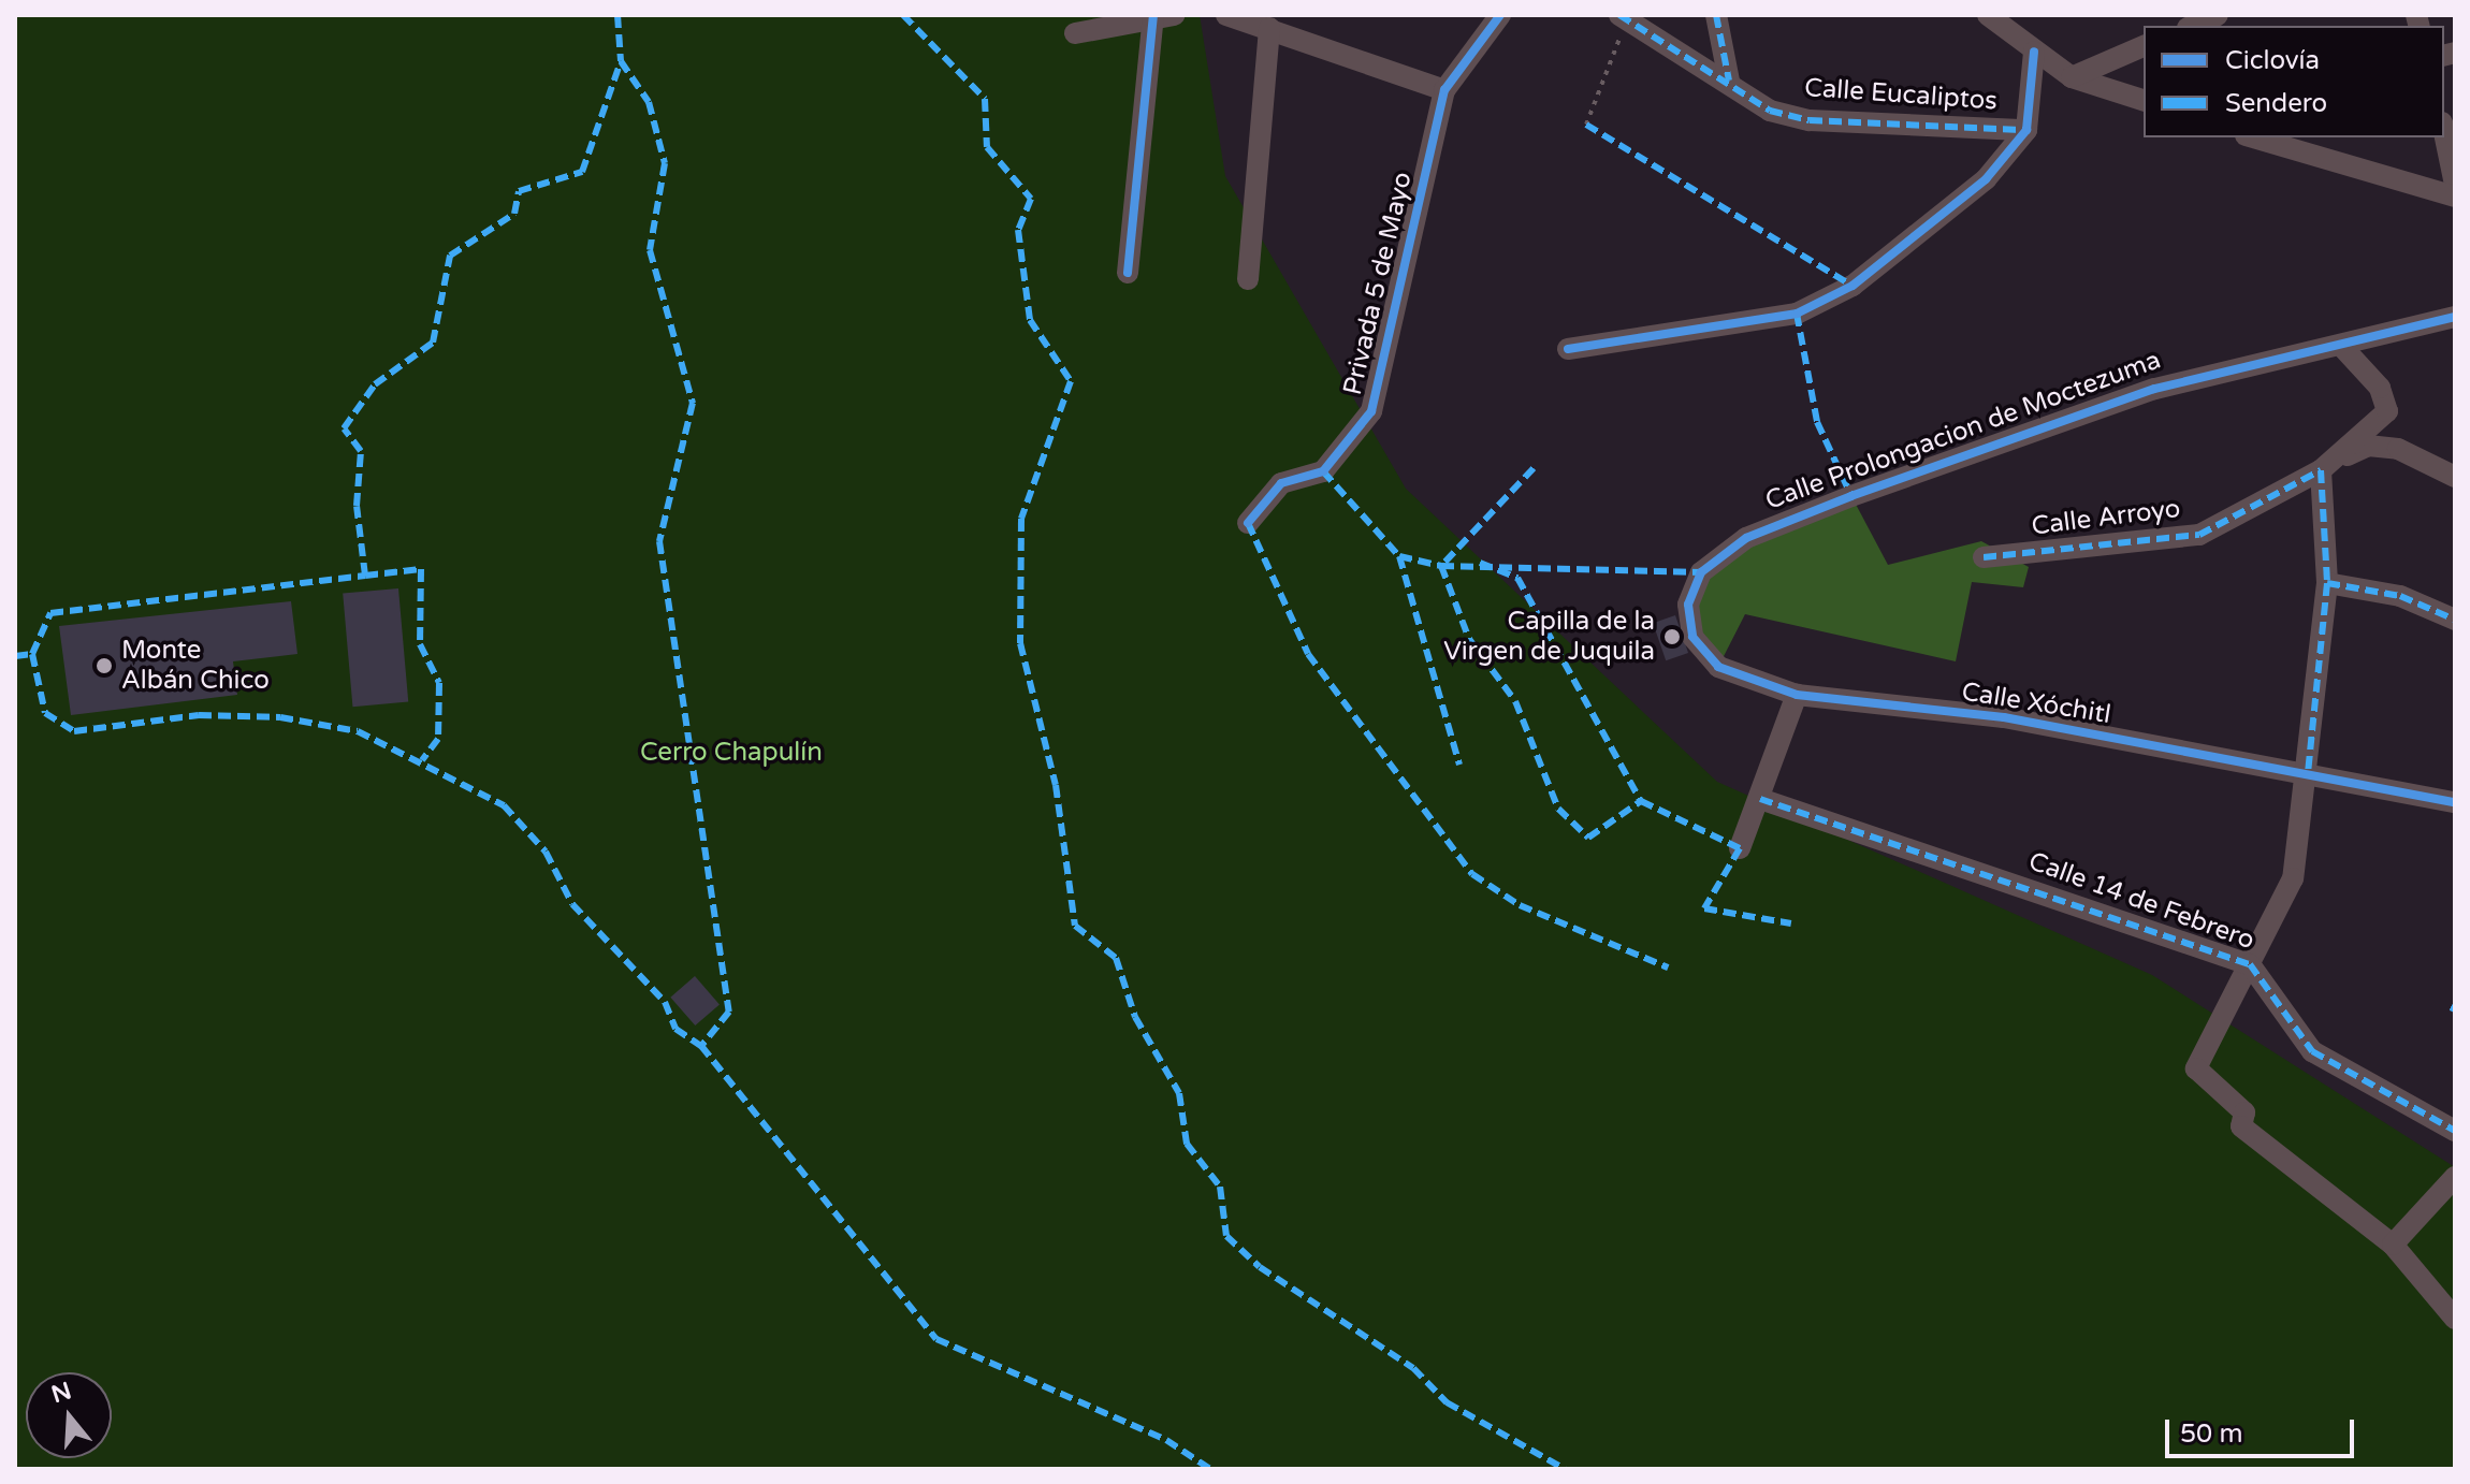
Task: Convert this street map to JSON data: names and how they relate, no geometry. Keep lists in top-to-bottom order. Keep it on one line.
{"streets":{"street":["Calle Eucaliptos","Privada 5 de Mayo","Calle Prolongacion de Moctezuma","Calle Arroyo","Calle Xóchitl","Calle 14 de Febrero"]},"crossings":[["Calle Prolongacion de Moctezuma","Calle Xóchitl"]],"parks":["Cerro Chapulín"],"places":["Capilla de la Virgen de Juquila","Monte Albán Chico"],"legend":["Ciclovía","Sendero"],"scale_bar":"50 m","north":"top"}
